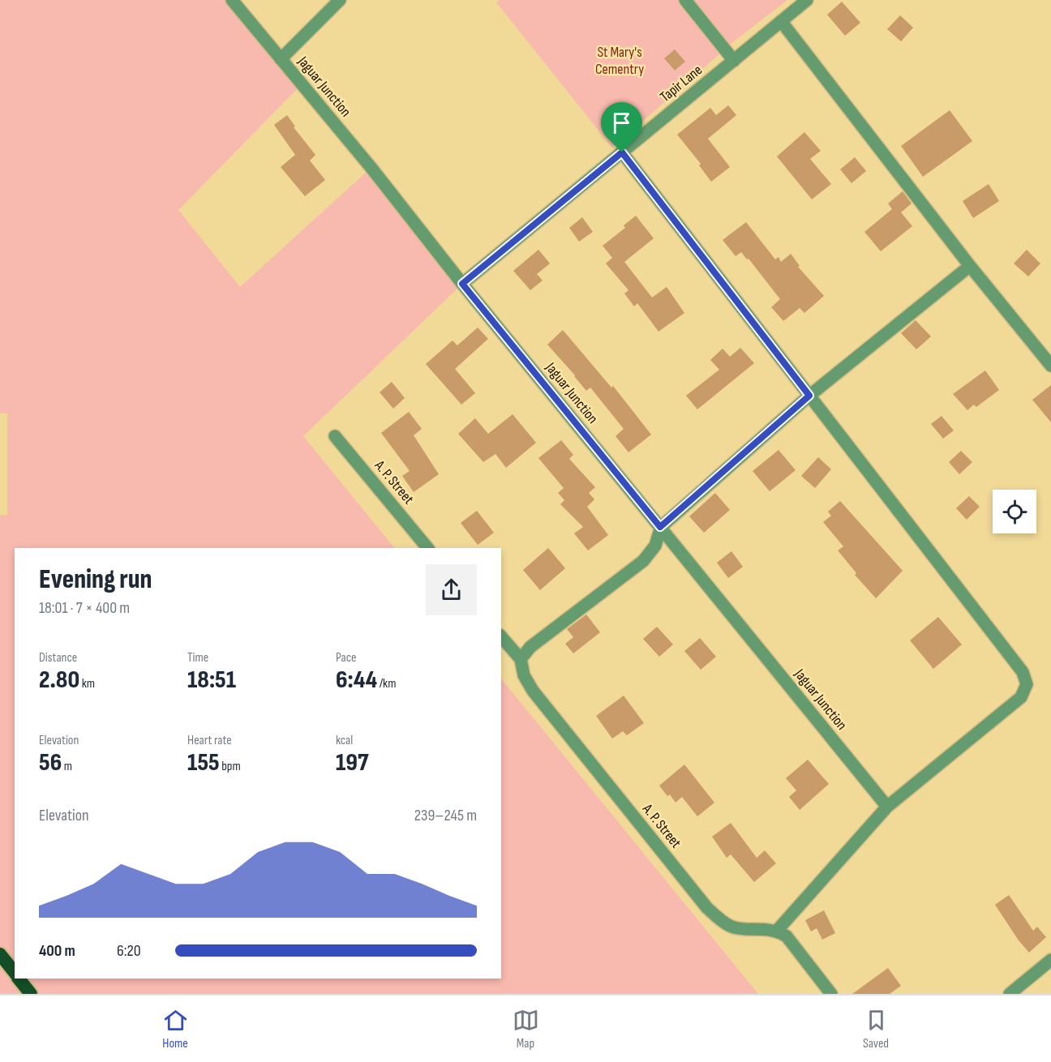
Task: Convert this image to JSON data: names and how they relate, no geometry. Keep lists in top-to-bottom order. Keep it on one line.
{"streets":{"street":["Tapir Lane","Jaguar Junction","A. P. Street"]},"crossings":[["Tapir Lane","Jaguar Junction"]],"parks":["St Mary's Cementry"],"page":{"heading":["Evening run","18:01 · 7 × 400 m"],"stats":[["Distance","2.80 km"],["Time","18:51"],["Pace","6:44 /km"],["Elevation","56 m"],["Heart rate","155 bpm"],["kcal","197"]],"chart":["Elevation","239–245 m"],"list":[{"name":"400 m","note":"6:20"}],"tabs":["Home","Map","Saved"]}}
